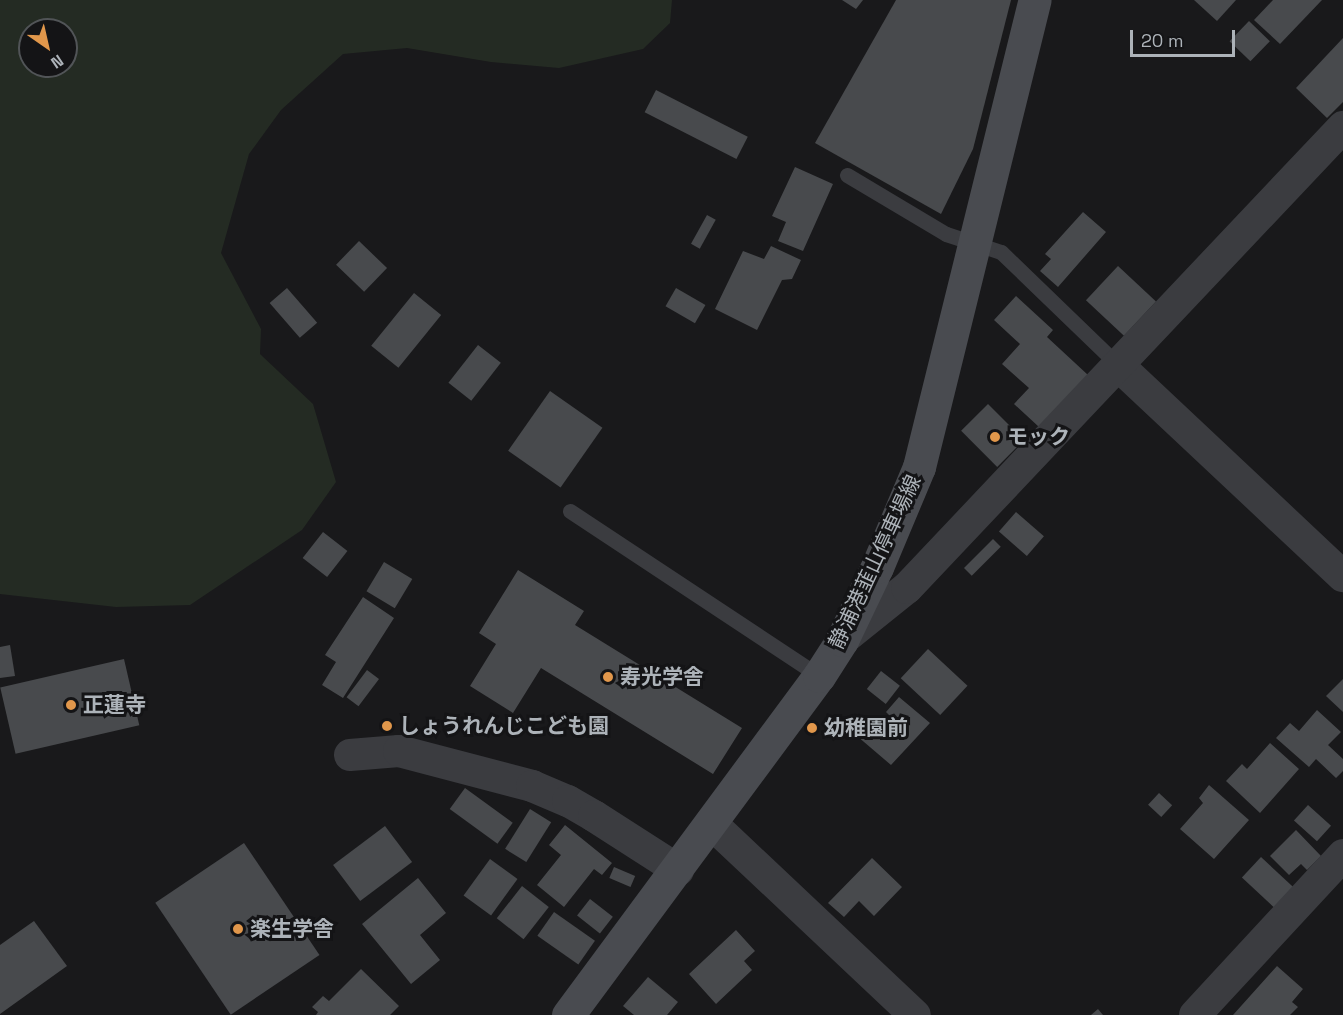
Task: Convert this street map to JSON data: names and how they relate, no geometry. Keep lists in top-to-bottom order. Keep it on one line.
{"streets":{"main road":["静浦港韮山停車場線"]},"places":["モック","寿光学舎","正蓮寺","しょうれんじこども園","幼稚園前","楽生学舎"],"scale_bar":"20 m","north":"bottom right"}
